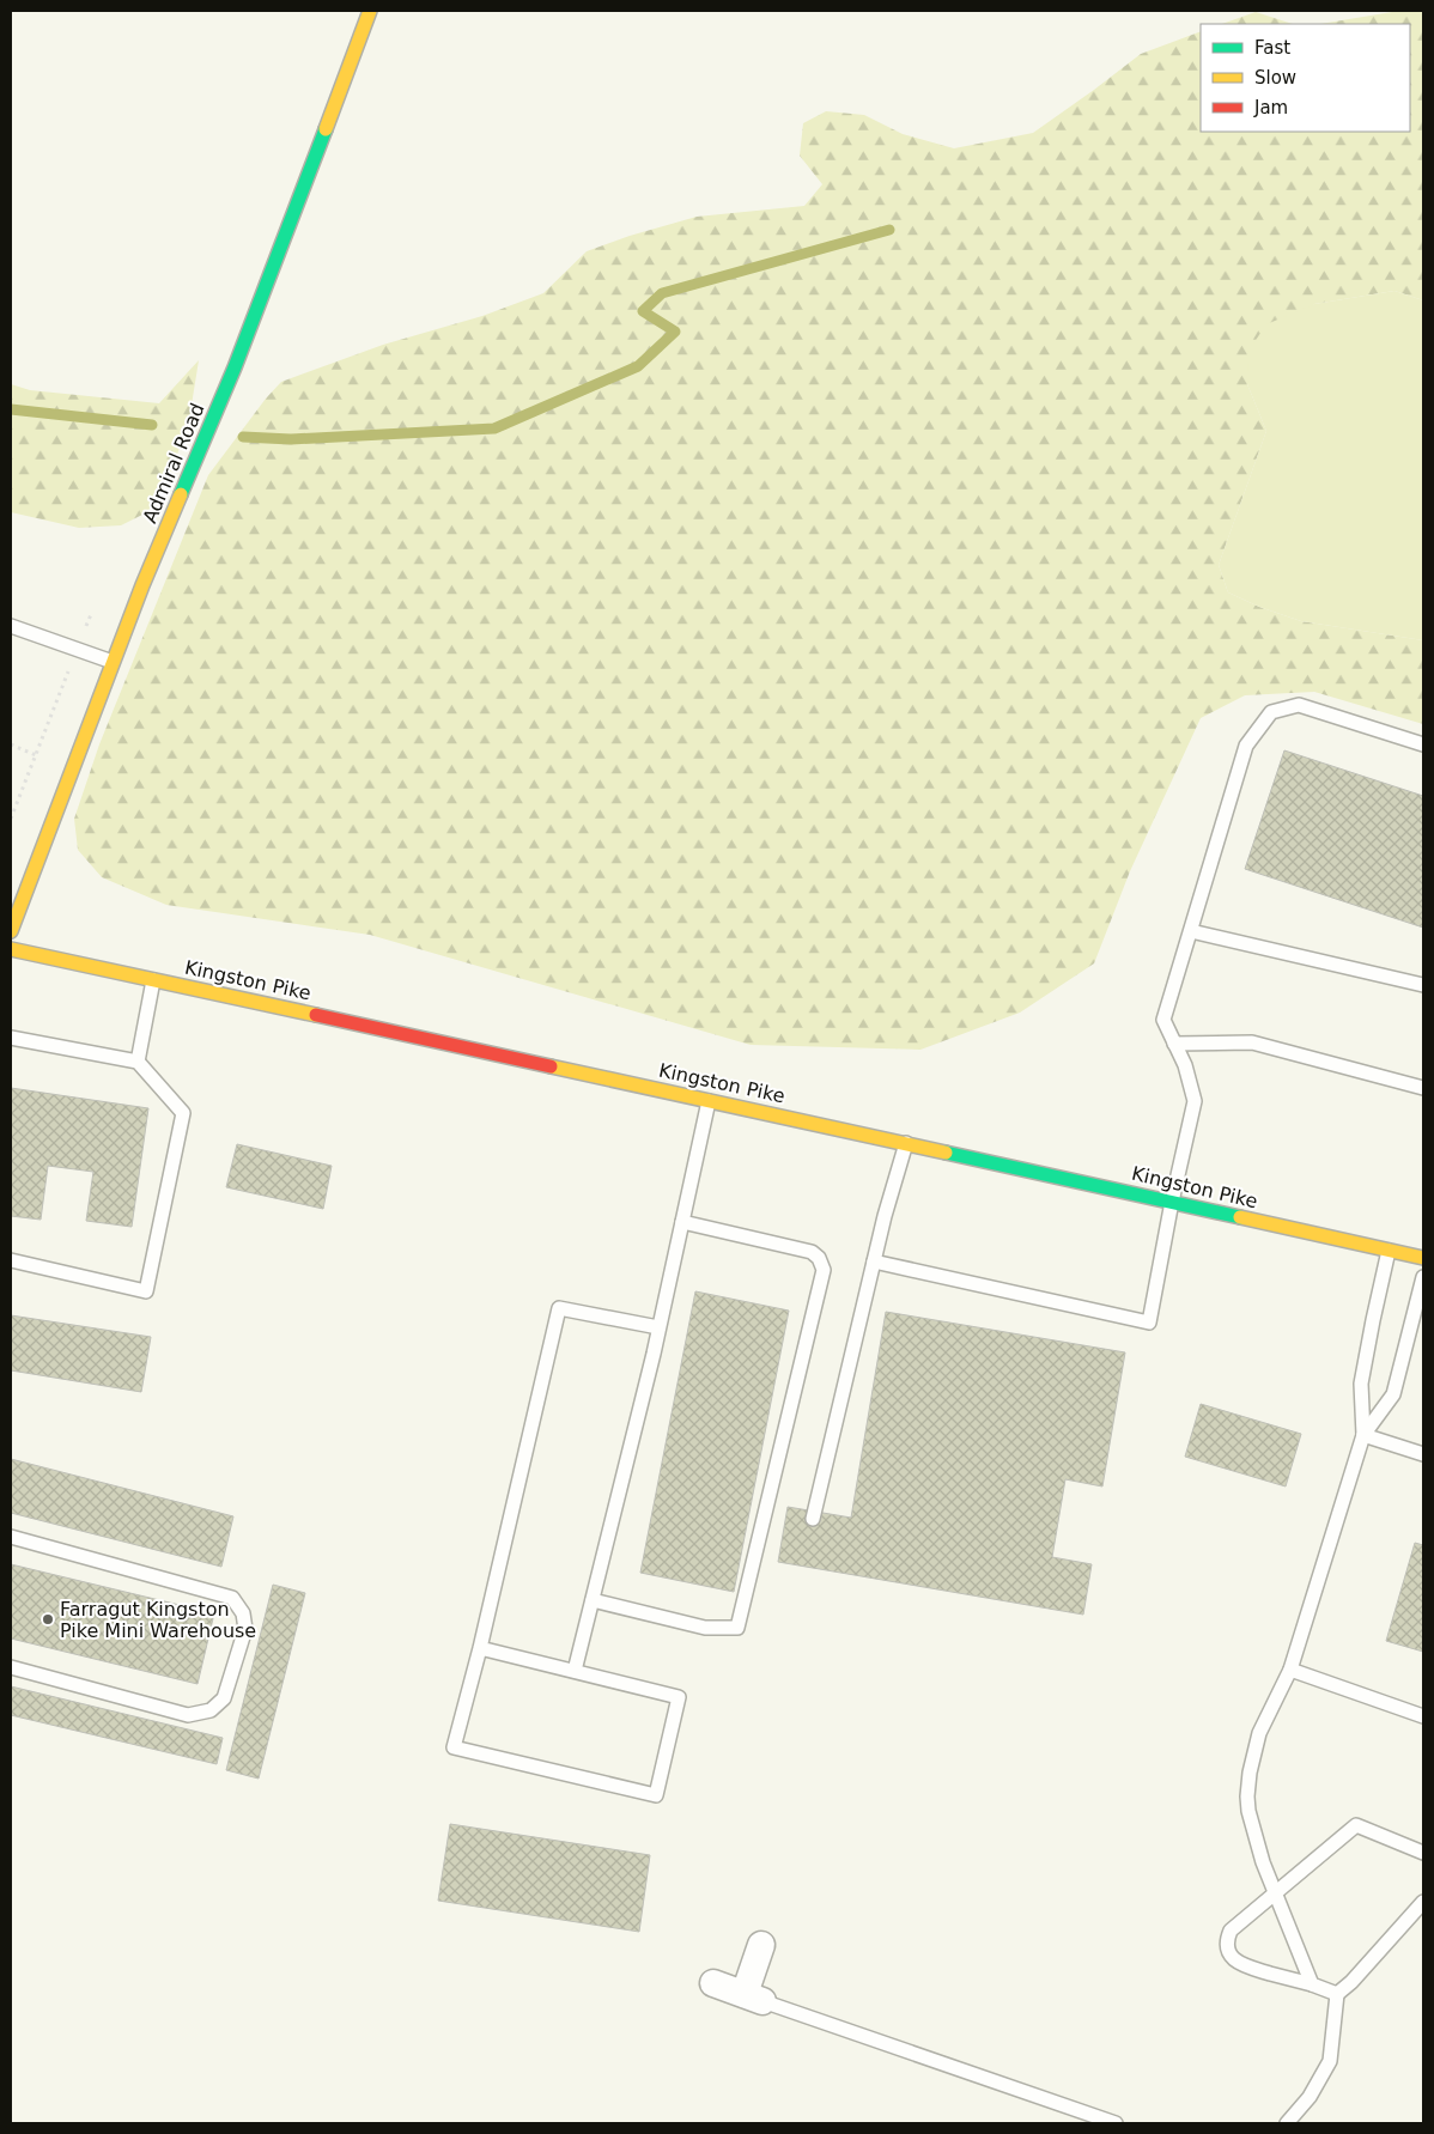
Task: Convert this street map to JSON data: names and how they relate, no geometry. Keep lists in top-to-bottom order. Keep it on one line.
{"streets":{"main road":["Admiral Road","Kingston Pike"]},"places":["Farragut Kingston Pike Mini Warehouse"],"legend":["Fast","Slow","Jam"]}
